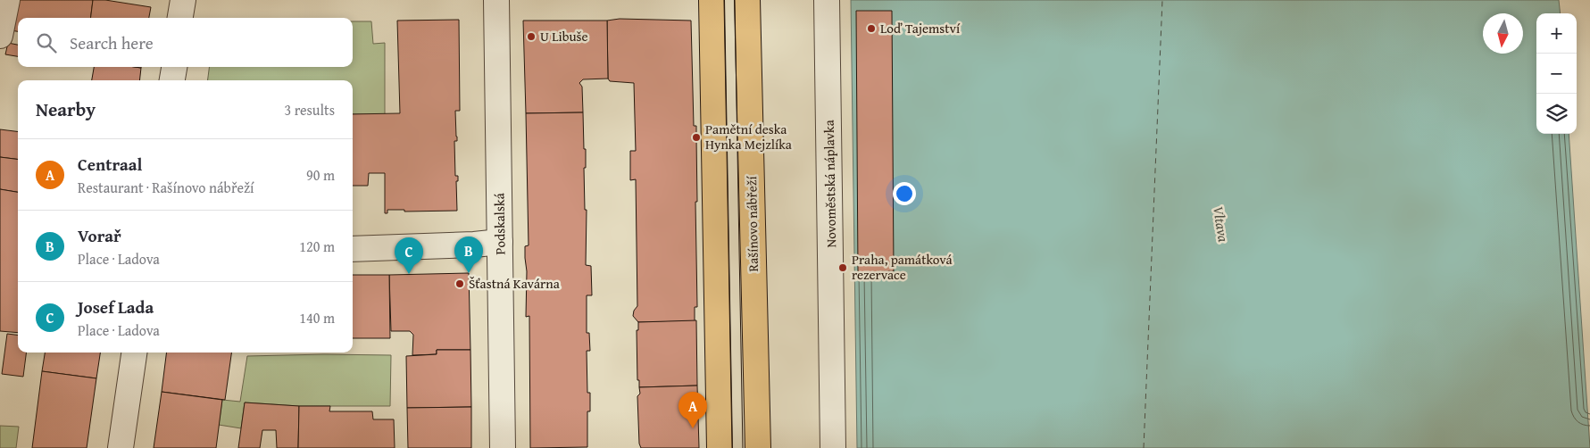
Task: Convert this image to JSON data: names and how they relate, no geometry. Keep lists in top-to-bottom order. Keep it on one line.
{"streets":{"main road":["Rašínovo nábřeží"],"street":["Novoměstská náplavka","Podskalská"]},"water":["Vltava"],"places":["Loď Tajemství","U Libuše","Pamětní deska Hynka Mejzlíka","Praha, památková rezervace","Šťastná Kavárna"],"north":"bottom","page":{"map_buttons":["+","−"],"search":"Search here","heading":["Nearby","3 results"],"list":[{"mark":"A","name":"Centraal","note":"Restaurant · Rašínovo nábřeží","value":"90 m"},{"mark":"B","name":"Vorař","note":"Place · Ladova","value":"120 m"},{"mark":"C","name":"Josef Lada","note":"Place · Ladova","value":"140 m"}],"pins":["B","C","A"]}}
